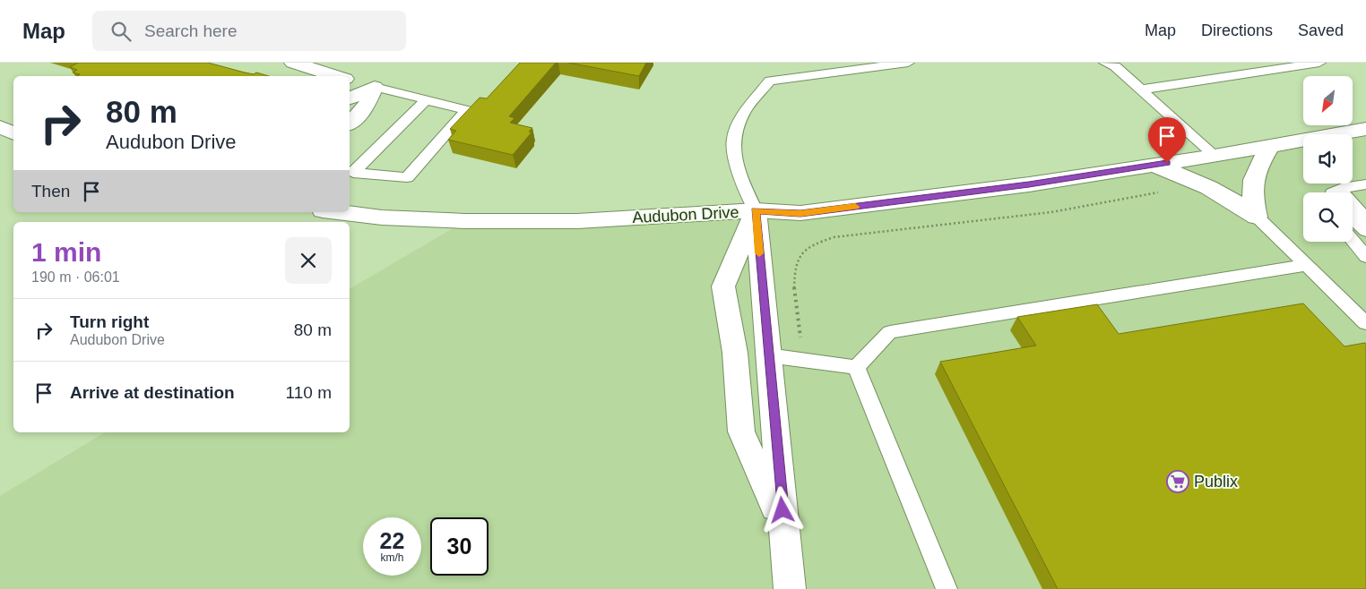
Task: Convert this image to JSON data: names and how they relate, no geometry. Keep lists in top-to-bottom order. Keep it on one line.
{"streets":{"street":["Audubon Drive"]},"places":{"supermarket":["Publix"]},"north":"bottom left","page":{"header":"Map","search":"Search here","nav":["Map","Directions","Saved"],"turn":["80 m","Audubon Drive"],"then":"Then","heading":["1 min","190 m · 06:01"],"list":[{"name":"Turn right","note":"Audubon Drive","value":"80 m"},{"name":"Arrive at destination","value":"110 m"}],"speed":"22 km/h","limit":"30"}}
